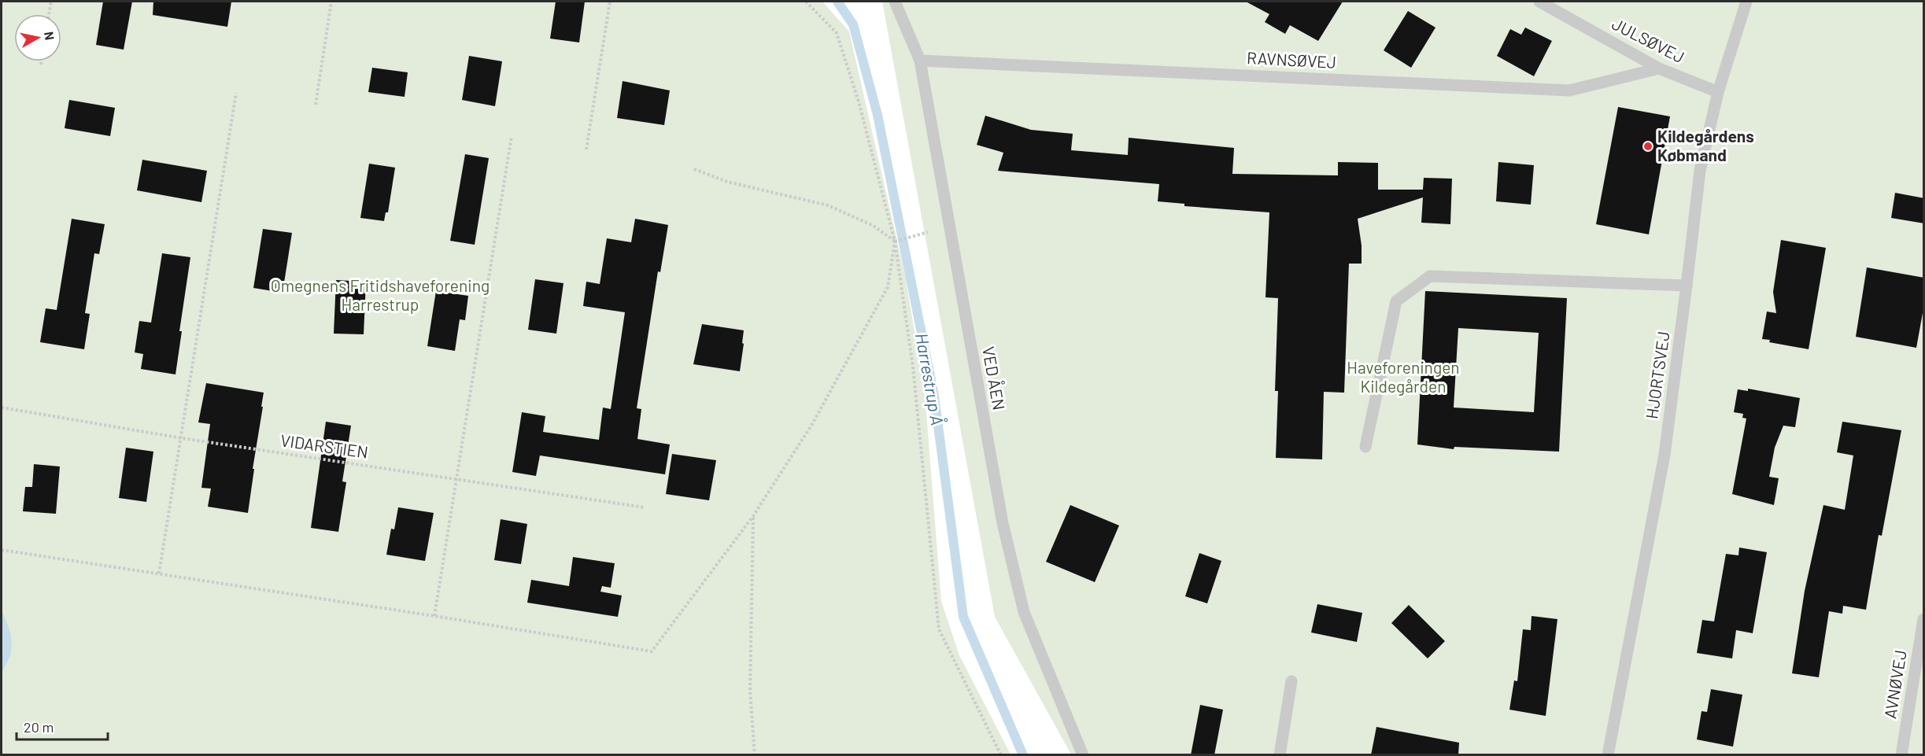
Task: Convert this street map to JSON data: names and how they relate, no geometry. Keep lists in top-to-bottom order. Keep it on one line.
{"streets":{"lane":["JULSØVEJ","RAVNSØVEJ","HJORTSVEJ","VED ÅEN","AVNØVEJ"],"path":["VIDARSTIEN"]},"crossings":[["JULSØVEJ","RAVNSØVEJ"],["JULSØVEJ","HJORTSVEJ"],["RAVNSØVEJ","VED ÅEN"]],"water":["Harrestrup Å"],"parks":["Omegnens Fritidshaveforening Harrestrup","Haveforeningen Kildegården"],"places":["Kildegårdens Købmand"],"scale_bar":"20 m","north":"right"}
